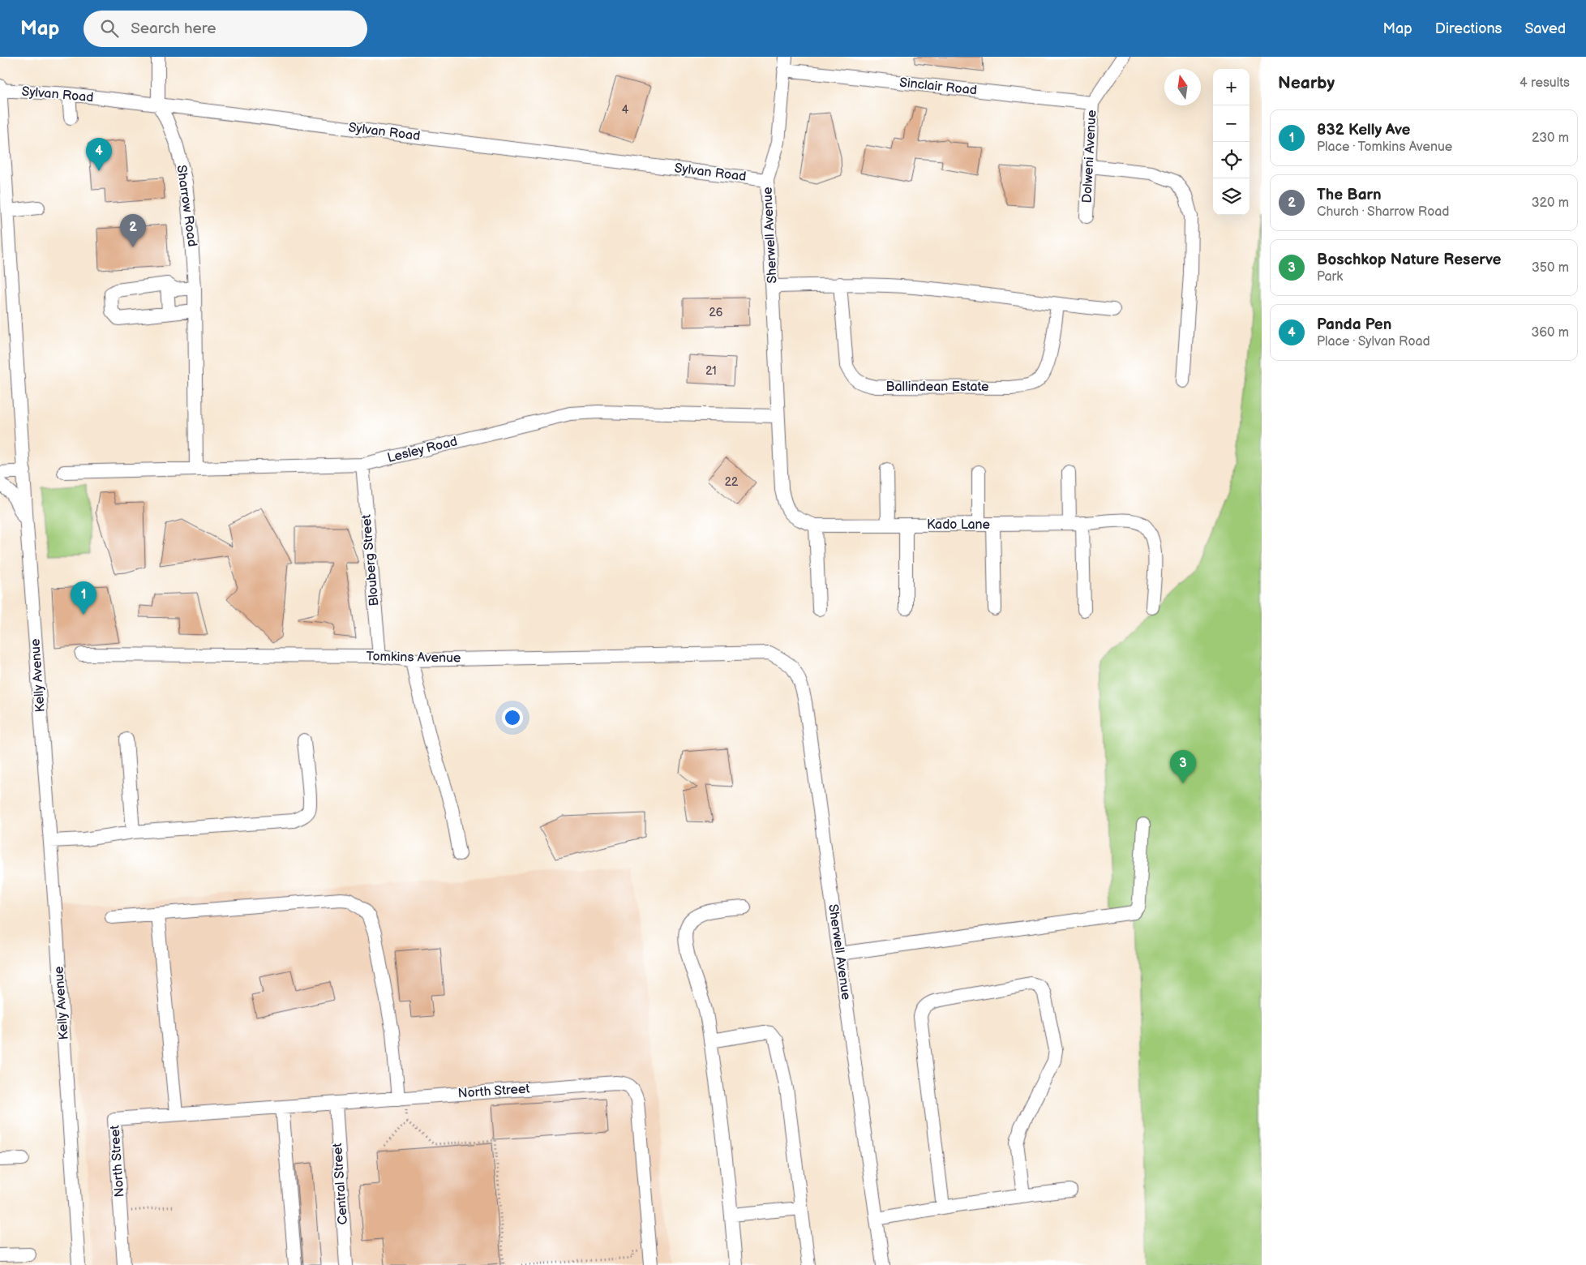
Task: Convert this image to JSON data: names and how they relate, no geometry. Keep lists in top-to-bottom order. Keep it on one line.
{"streets":{"street":["Sinclair Road","Sylvan Road","Dolweni Avenue","Sharrow Road","Sherwell Avenue","Ballindean Estate","Lesley Road","Kado Lane","Blouberg Street","Tomkins Avenue","Kelly Avenue","North Street","Central Street"]},"crossings":[["Sinclair Road","Dolweni Avenue"],["Sinclair Road","Sherwell Avenue"],["Sylvan Road","Sharrow Road"],["Sylvan Road","Sherwell Avenue"],["Sylvan Road","Kelly Avenue"],["Sharrow Road","Lesley Road"],["Sherwell Avenue","Lesley Road"],["Sherwell Avenue","Kado Lane"],["Sherwell Avenue","Tomkins Avenue"],["Lesley Road","Kado Lane"],["Lesley Road","Blouberg Street"],["Blouberg Street","Tomkins Avenue"],["North Street","Central Street"]],"house_numbers":["4","26","21","22"],"north":"top","page":{"header":"Map","search":"Search here","nav":["Map","Directions","Saved"],"heading":["Nearby","4 results"],"map_buttons":["+","−"],"list":[{"mark":"1","name":"832 Kelly Ave","note":"Place · Tomkins Avenue","value":"230 m"},{"mark":"2","name":"The Barn","note":"Church · Sharrow Road","value":"320 m"},{"mark":"3","name":"Boschkop Nature Reserve","note":"Park","value":"350 m"},{"mark":"4","name":"Panda Pen","note":"Place · Sylvan Road","value":"360 m"}],"pins":["4","2","1","3"]}}
